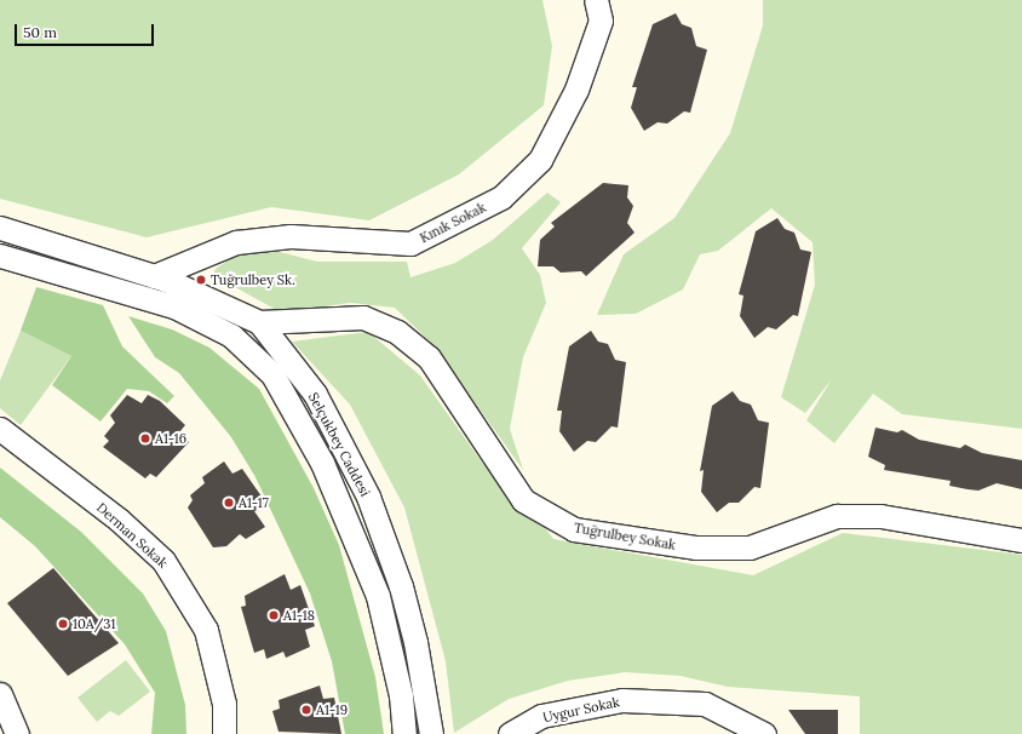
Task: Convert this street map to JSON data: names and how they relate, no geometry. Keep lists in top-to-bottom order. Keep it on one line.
{"streets":{"street":["Kınık Sokak","Selçukbey Caddesi","Derman Sokak","Tuğrulbey Sokak","Uygur Sokak"]},"crossings":[["Kınık Sokak","Selçukbey Caddesi"],["Selçukbey Caddesi","Tuğrulbey Sokak"]],"places":["Tuğrulbey Sk.","A1-16","A1-17","A1-18","10A/31","A1-19"],"scale_bar":"50 m"}
